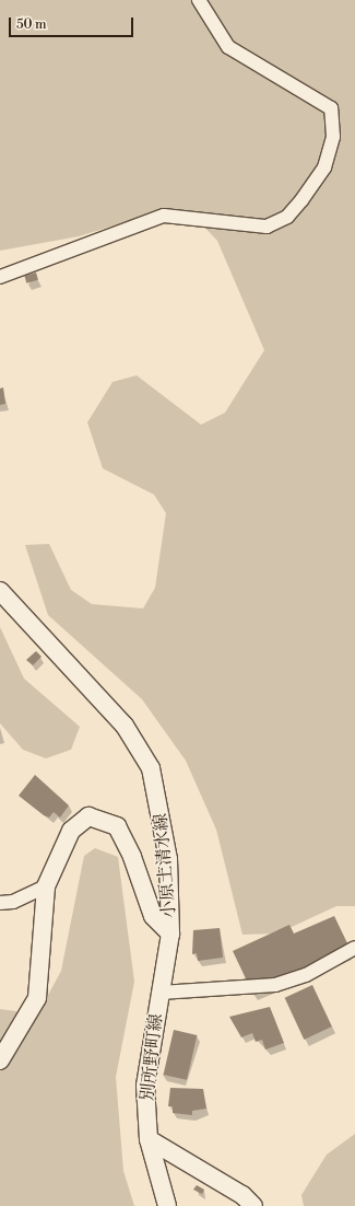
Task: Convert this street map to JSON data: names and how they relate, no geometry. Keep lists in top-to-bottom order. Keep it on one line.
{"streets":{"main road":["小原土清水線","別所野町線"]},"crossings":[["小原土清水線","別所野町線"]],"scale_bar":"50 m"}
